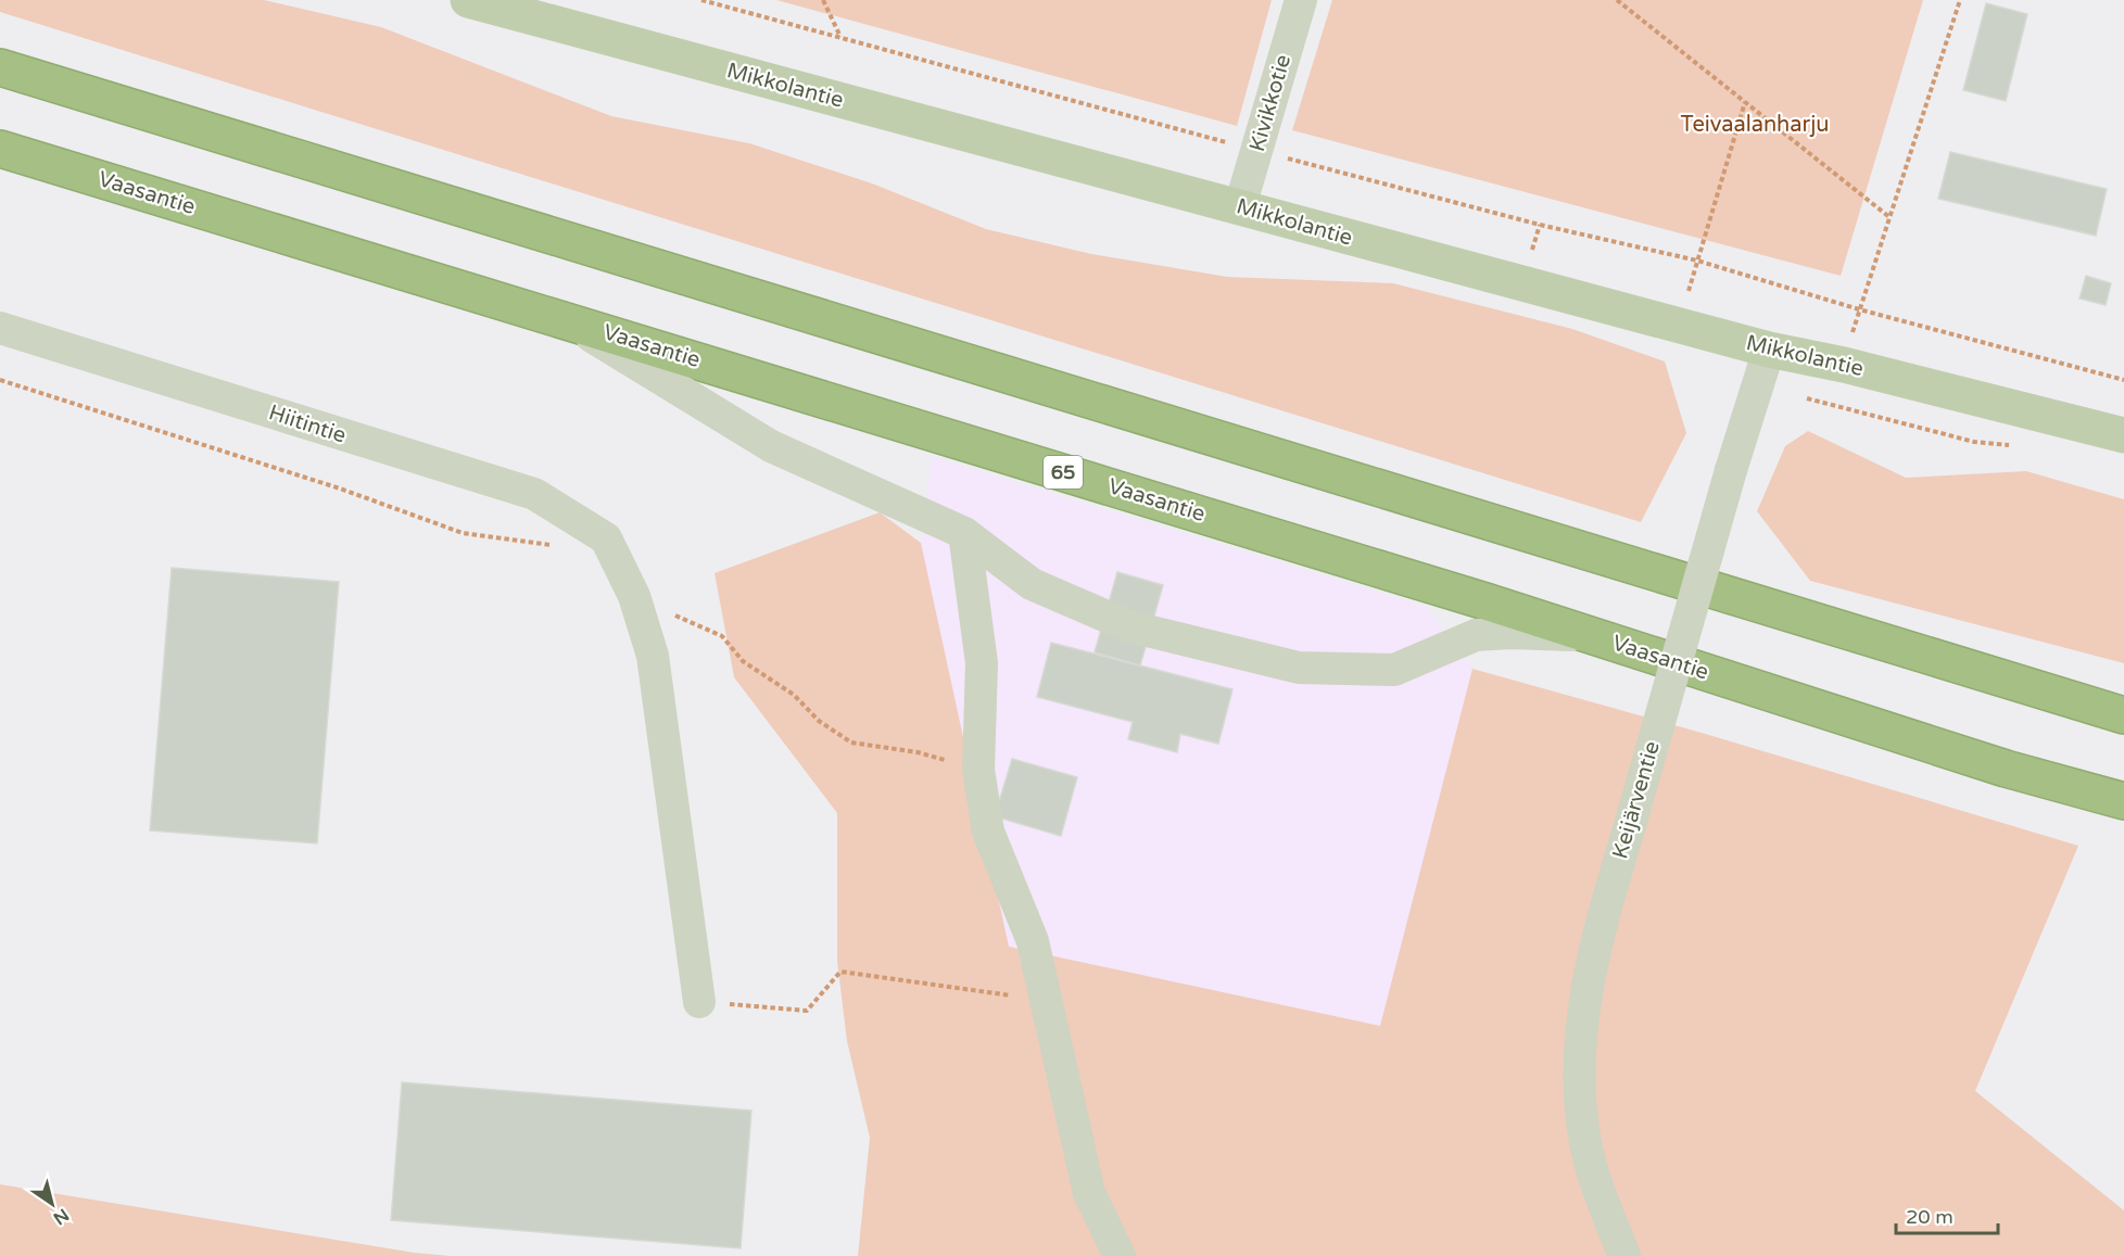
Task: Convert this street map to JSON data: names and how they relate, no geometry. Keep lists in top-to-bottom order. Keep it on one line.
{"streets":{"highway":["Vaasantie","65"],"main road":["Mikkolantie"],"street":["Kivikkotie","Hiitintie","Keijärventie"]},"crossings":[["Mikkolantie","Kivikkotie"],["Mikkolantie","Keijärventie"]],"parks":["Teivaalanharju"],"scale_bar":"20 m","north":"bottom right"}
